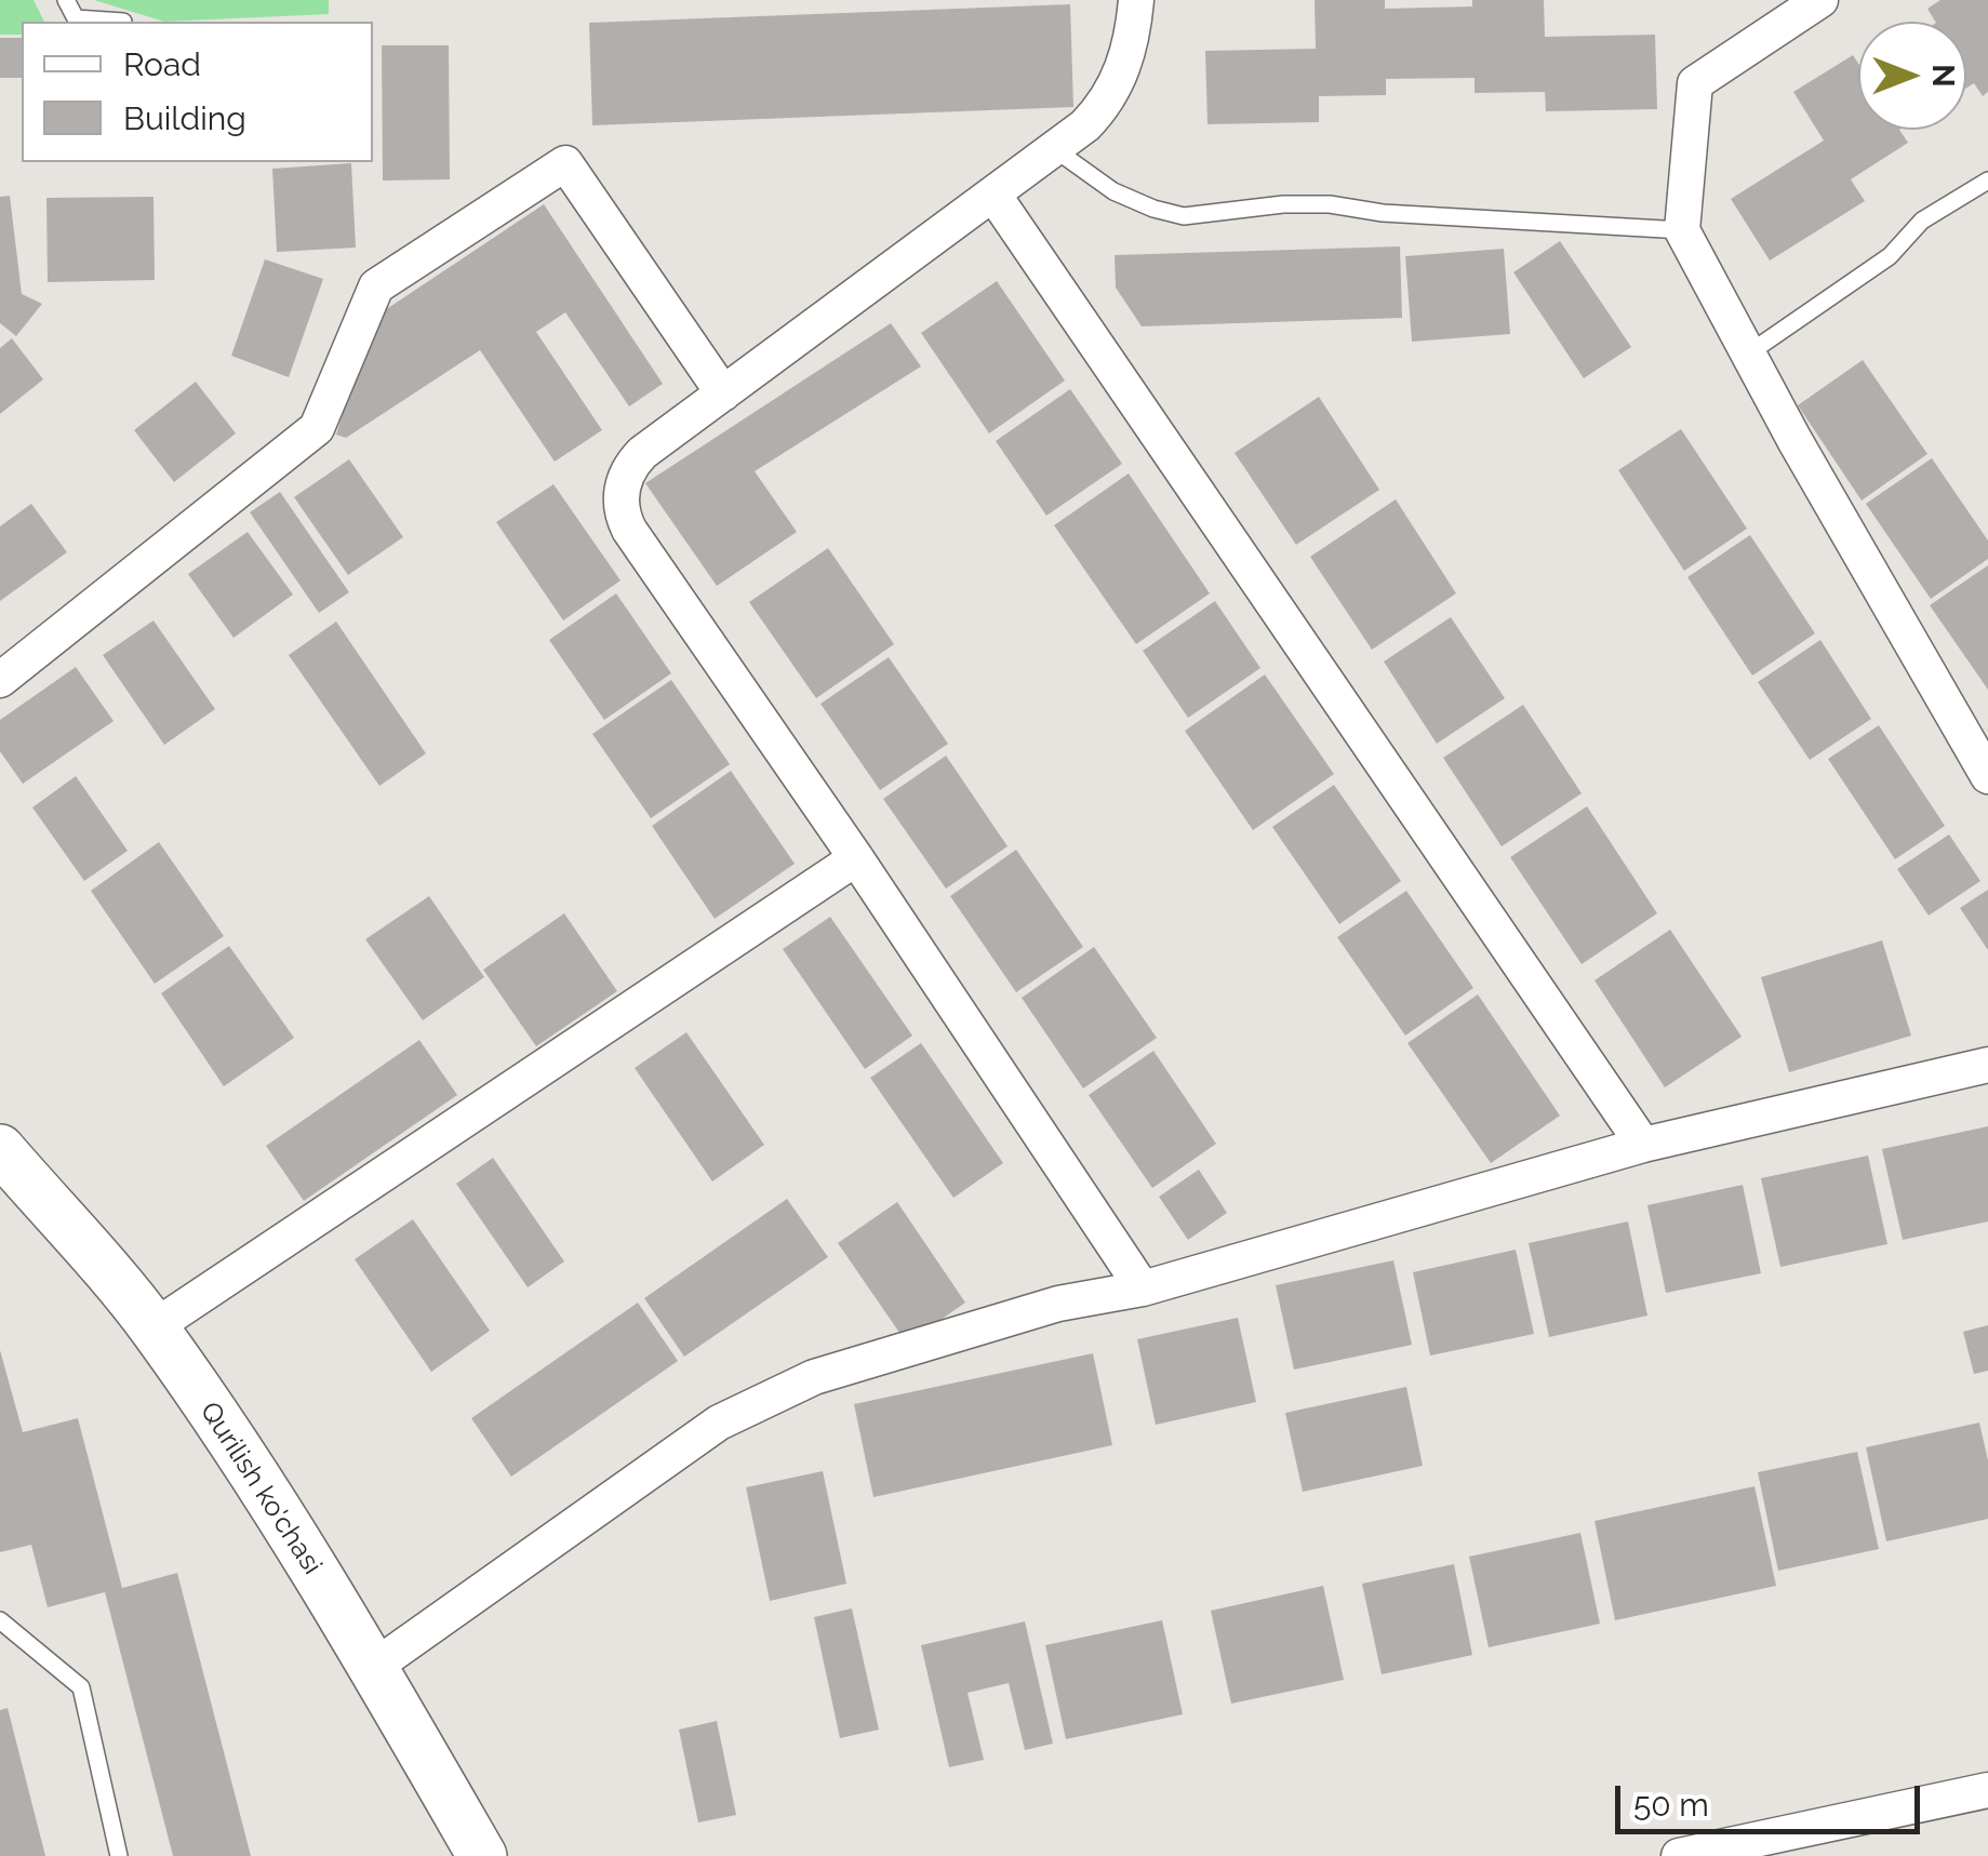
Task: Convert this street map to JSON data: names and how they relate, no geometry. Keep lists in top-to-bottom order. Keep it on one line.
{"streets":{"street":["Qurilish ko'chasi"]},"legend":["Road","Building"],"scale_bar":"50 m","north":"right"}
